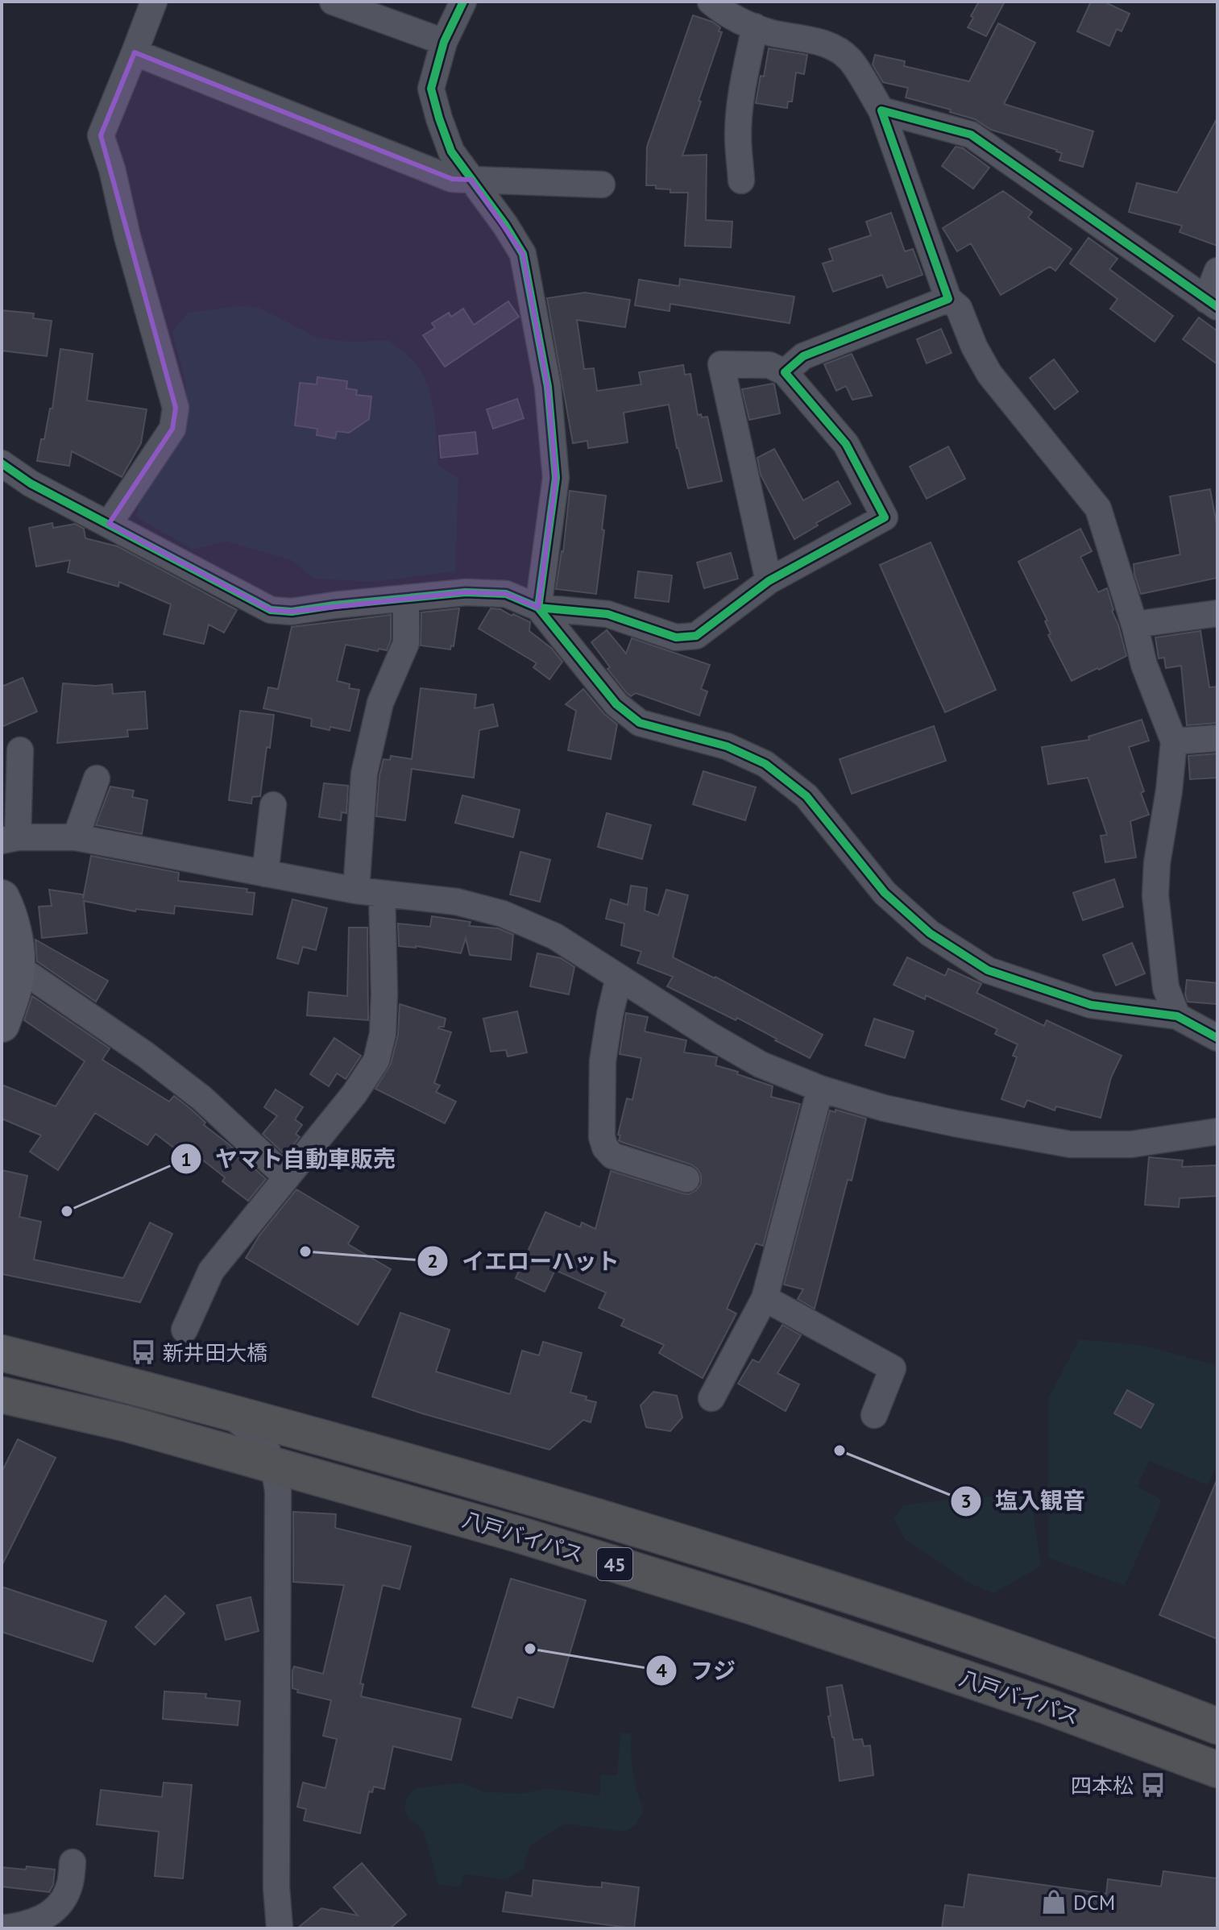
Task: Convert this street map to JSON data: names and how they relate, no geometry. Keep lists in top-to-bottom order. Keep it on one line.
{"streets":{"highway":["八戸バイパス","45"]},"places":{"other":["ヤマト自動車販売","イエローハット","塩入観音","フジ"],"bus stop":["新井田大橋","四本松"],"shop":["DCM"]}}
